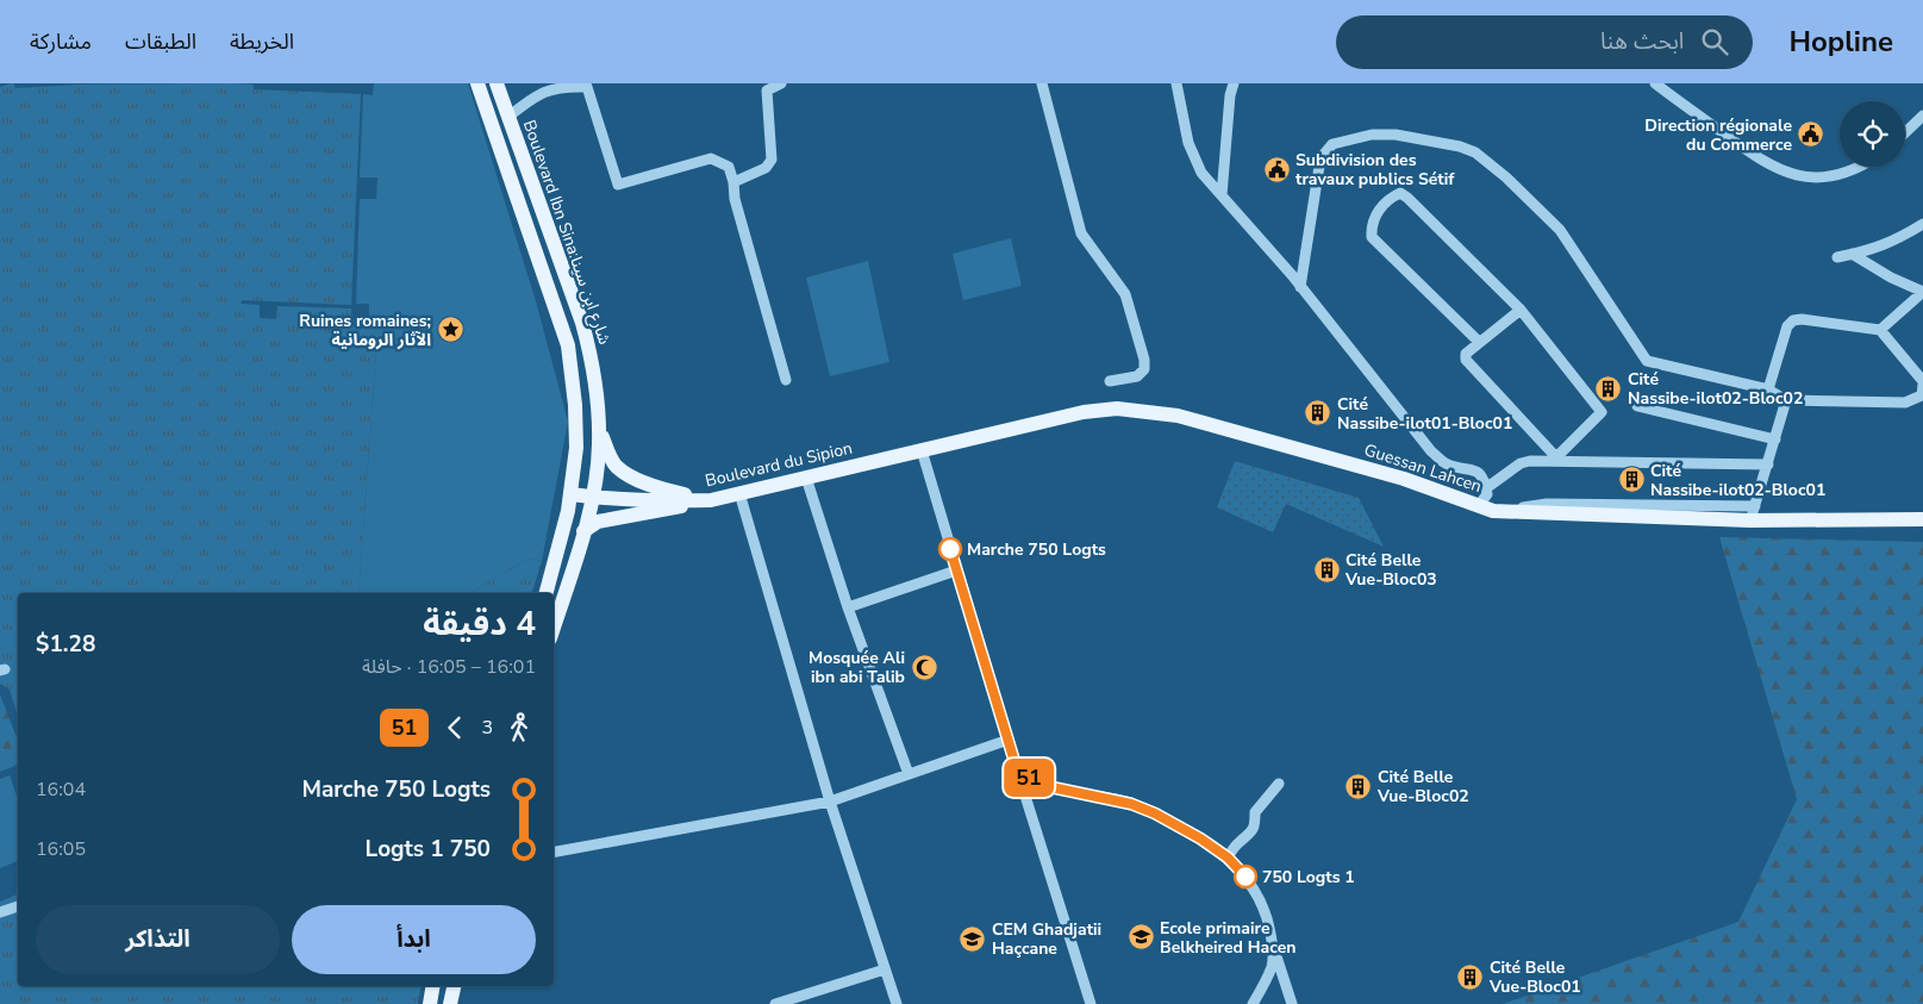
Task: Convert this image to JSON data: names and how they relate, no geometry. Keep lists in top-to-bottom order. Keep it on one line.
{"streets":{"main road":["Boulevard Ibn Sina:شارع ابن سينا","Boulevard du Sipion","Guessan Lahcen"]},"crossings":[["Boulevard Ibn Sina:شارع ابن سينا","Boulevard du Sipion"],["Boulevard du Sipion","Guessan Lahcen"]],"places":{"public building":["Direction régionale du Commerce","Subdivision des travaux publics Sétif"],"place":["Ruines romaines; الآثار الرومانية"],"building":["Cité Nassibe-ilot02-Bloc02","Cité Nassibe-ilot01-Bloc01","Cité Nassibe-ilot02-Bloc01","Cité Belle Vue-Bloc03","Cité Belle Vue-Bloc02","Cité Belle Vue-Bloc01"],"other":["Marche 750 Logts","750 Logts 1"],"mosque":["Mosquée Ali ibn abi Talib"],"school or university":["Ecole primaire Belkheired Hacen","CEM Ghadjatii Haçcane"]},"lines":["bus line 51"],"page":{"header":"Hopline","search":"ابحث هنا","nav":["الخريطة","الطبقات","مشاركة"],"on_map":"51","heading":["4 دقيقة","16:01 – 16:05 · حافلة","$1.28"],"legs":["3","51"],"list":[{"name":"Marche 750 Logts","value":"16:04"},{"name":"750 Logts 1","value":"16:05"}],"buttons":["ابدأ","التذاكر"]}}
